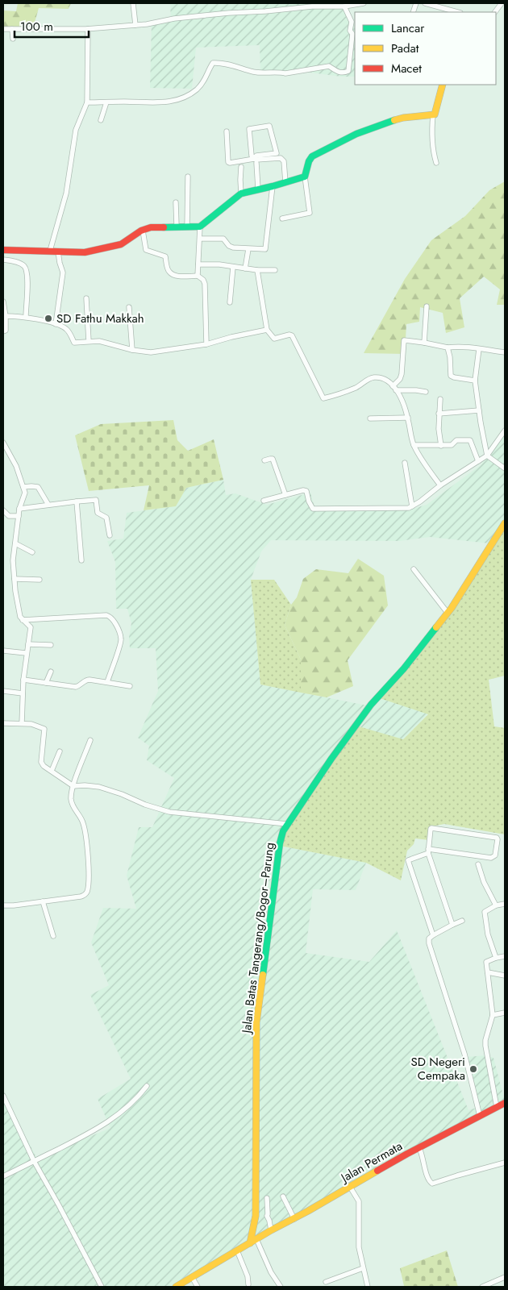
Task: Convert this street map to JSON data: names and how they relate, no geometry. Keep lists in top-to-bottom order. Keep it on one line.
{"streets":{"main road":["Jalan Batas Tangerang/Bogor–Parung","Jalan Permata"]},"crossings":[["Jalan Batas Tangerang/Bogor–Parung","Jalan Permata"]],"places":["SD Fathu Makkah","SD Negeri Cempaka"],"legend":["Lancar","Padat","Macet"],"scale_bar":"100 m"}
